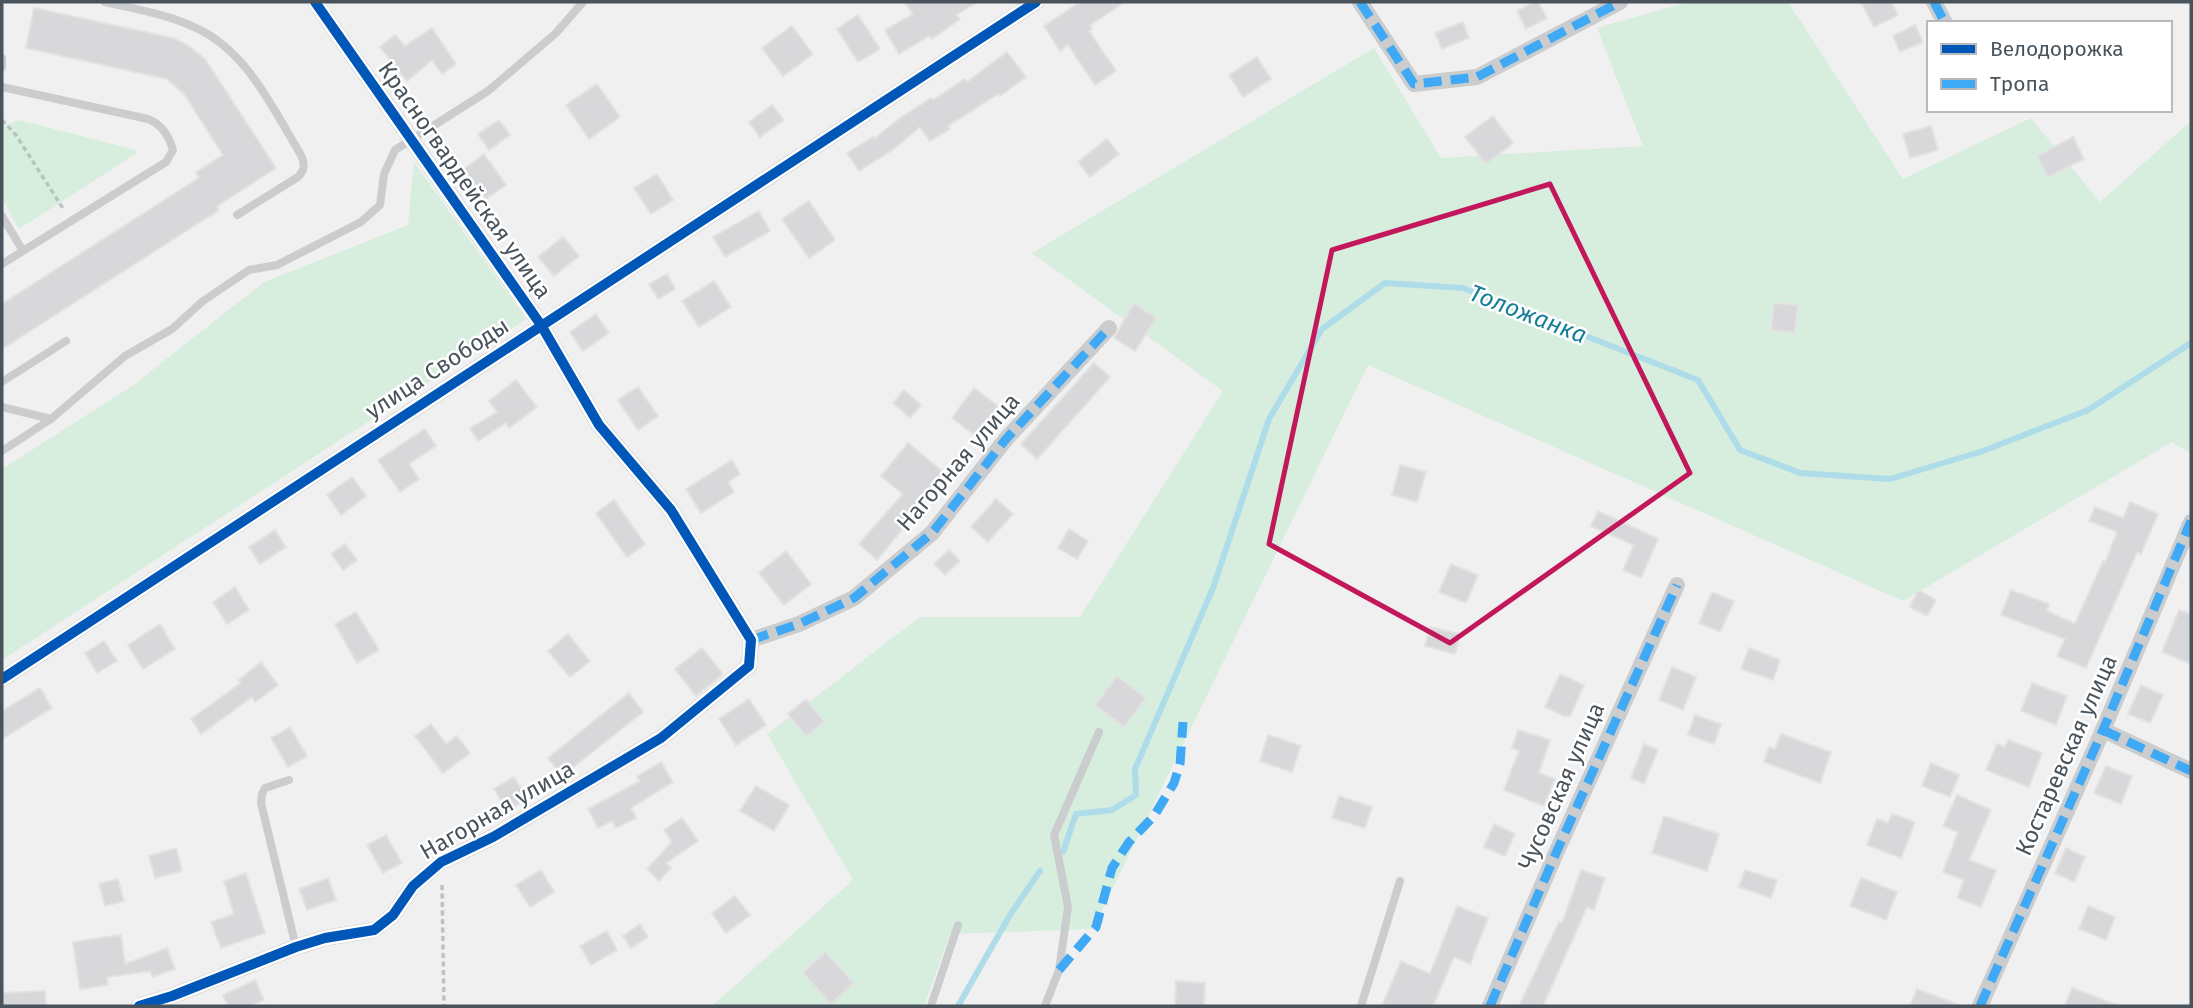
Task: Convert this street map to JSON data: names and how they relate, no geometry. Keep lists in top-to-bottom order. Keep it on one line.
{"streets":{"street":["Красногвардейская улица","улица Свободы","Нагорная улица","Костаревская улица","Чусовская улица"]},"crossings":[["Красногвардейская улица","улица Свободы"],["Красногвардейская улица","Нагорная улица"]],"water":["Толожанка"],"legend":["Велодорожка","Тропа"]}
